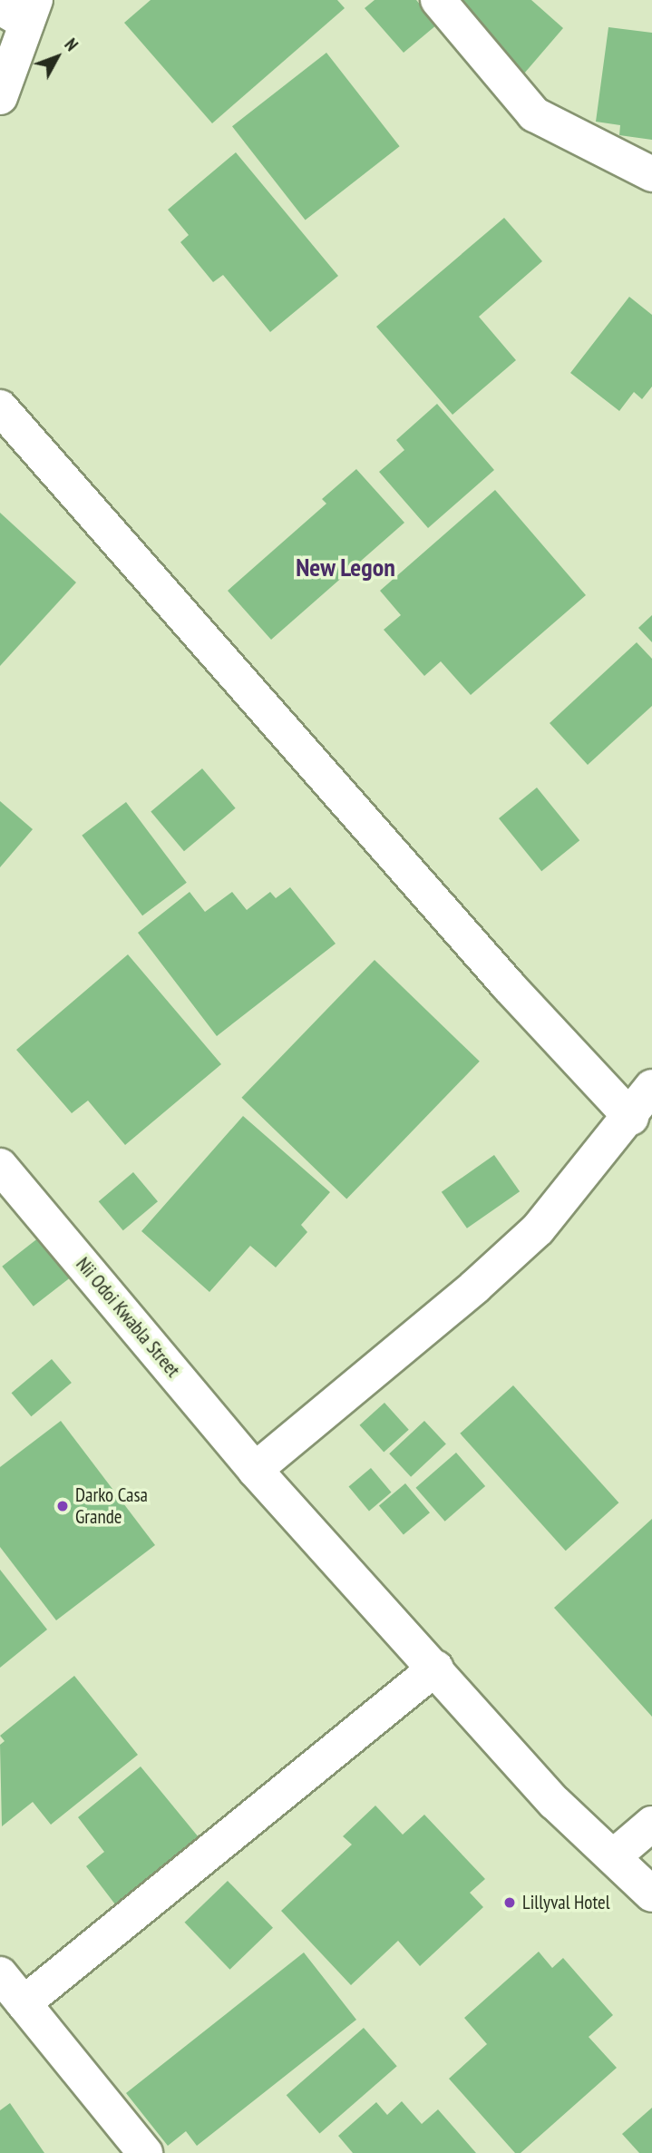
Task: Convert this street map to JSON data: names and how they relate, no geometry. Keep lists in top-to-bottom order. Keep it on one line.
{"streets":{"street":["Nii Odoi Kwabla Street"]},"districts":["New Legon"],"places":["Darko Casa Grande","Lillyval Hotel"],"north":"top right"}
